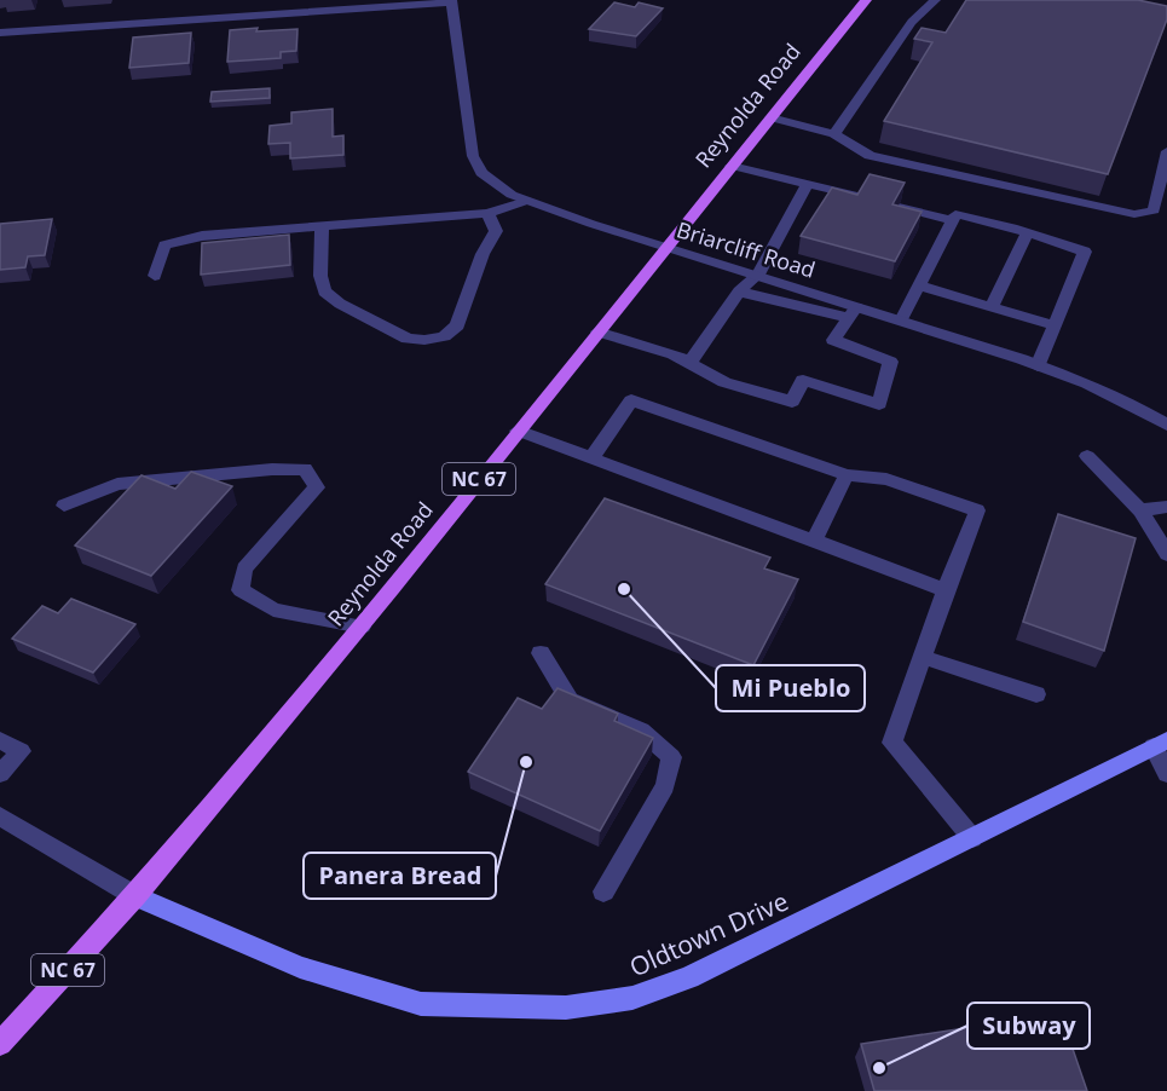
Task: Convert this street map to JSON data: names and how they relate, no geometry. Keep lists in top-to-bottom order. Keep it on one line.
{"streets":{"main road":["Reynolda Road","NC 67"],"street":["Briarcliff Road","Oldtown Drive"]},"crossings":[["Reynolda Road","Briarcliff Road"],["Reynolda Road","Oldtown Drive"]],"places":["Mi Pueblo","Panera Bread","Subway"]}
